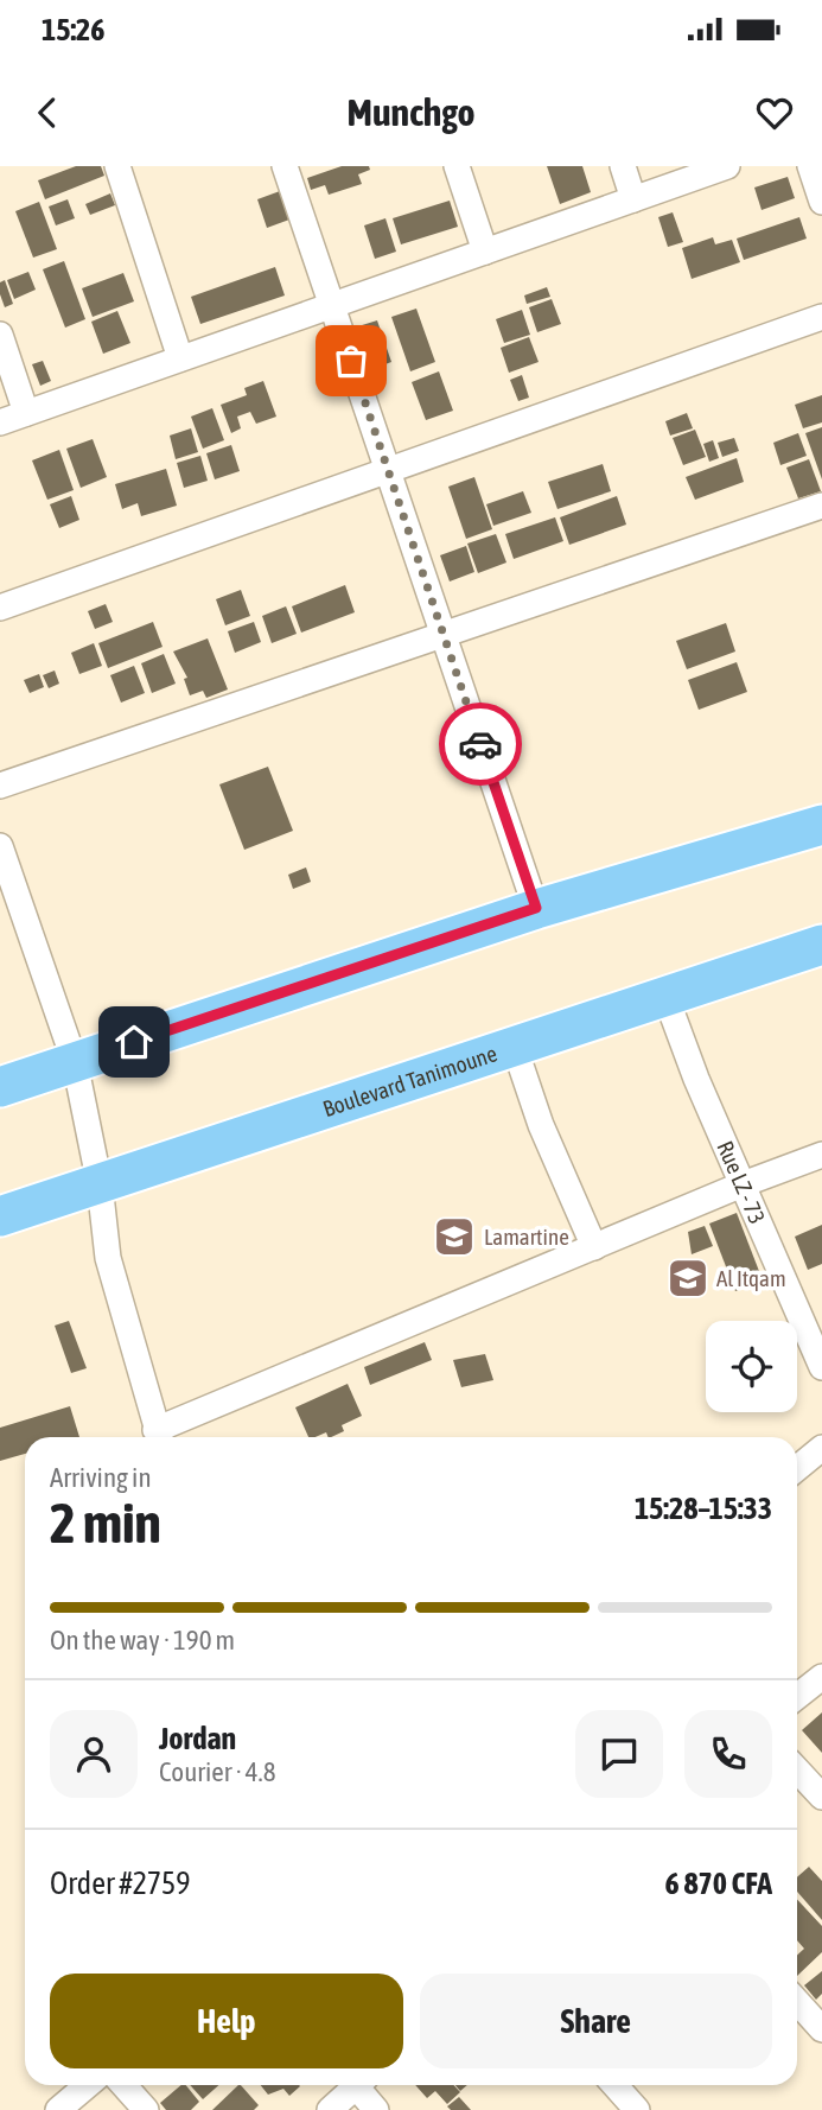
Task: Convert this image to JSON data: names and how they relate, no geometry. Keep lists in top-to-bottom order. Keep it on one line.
{"streets":{"main road":["Boulevard Tanimoune"],"street":["Rue LZ - 73"]},"crossings":[["Boulevard Tanimoune","Rue LZ - 73"]],"places":{"school or university":["Lamartine","Al Itqam"]},"page":{"status":"15:26","header":"Munchgo","heading":["2 min","Arriving in","15:28–15:33"],"panel":["Jordan","Courier · 4.8","Order #2759","6 870 CFA"],"bar":"On the way · 190 m","buttons":["Help","Share"]}}
